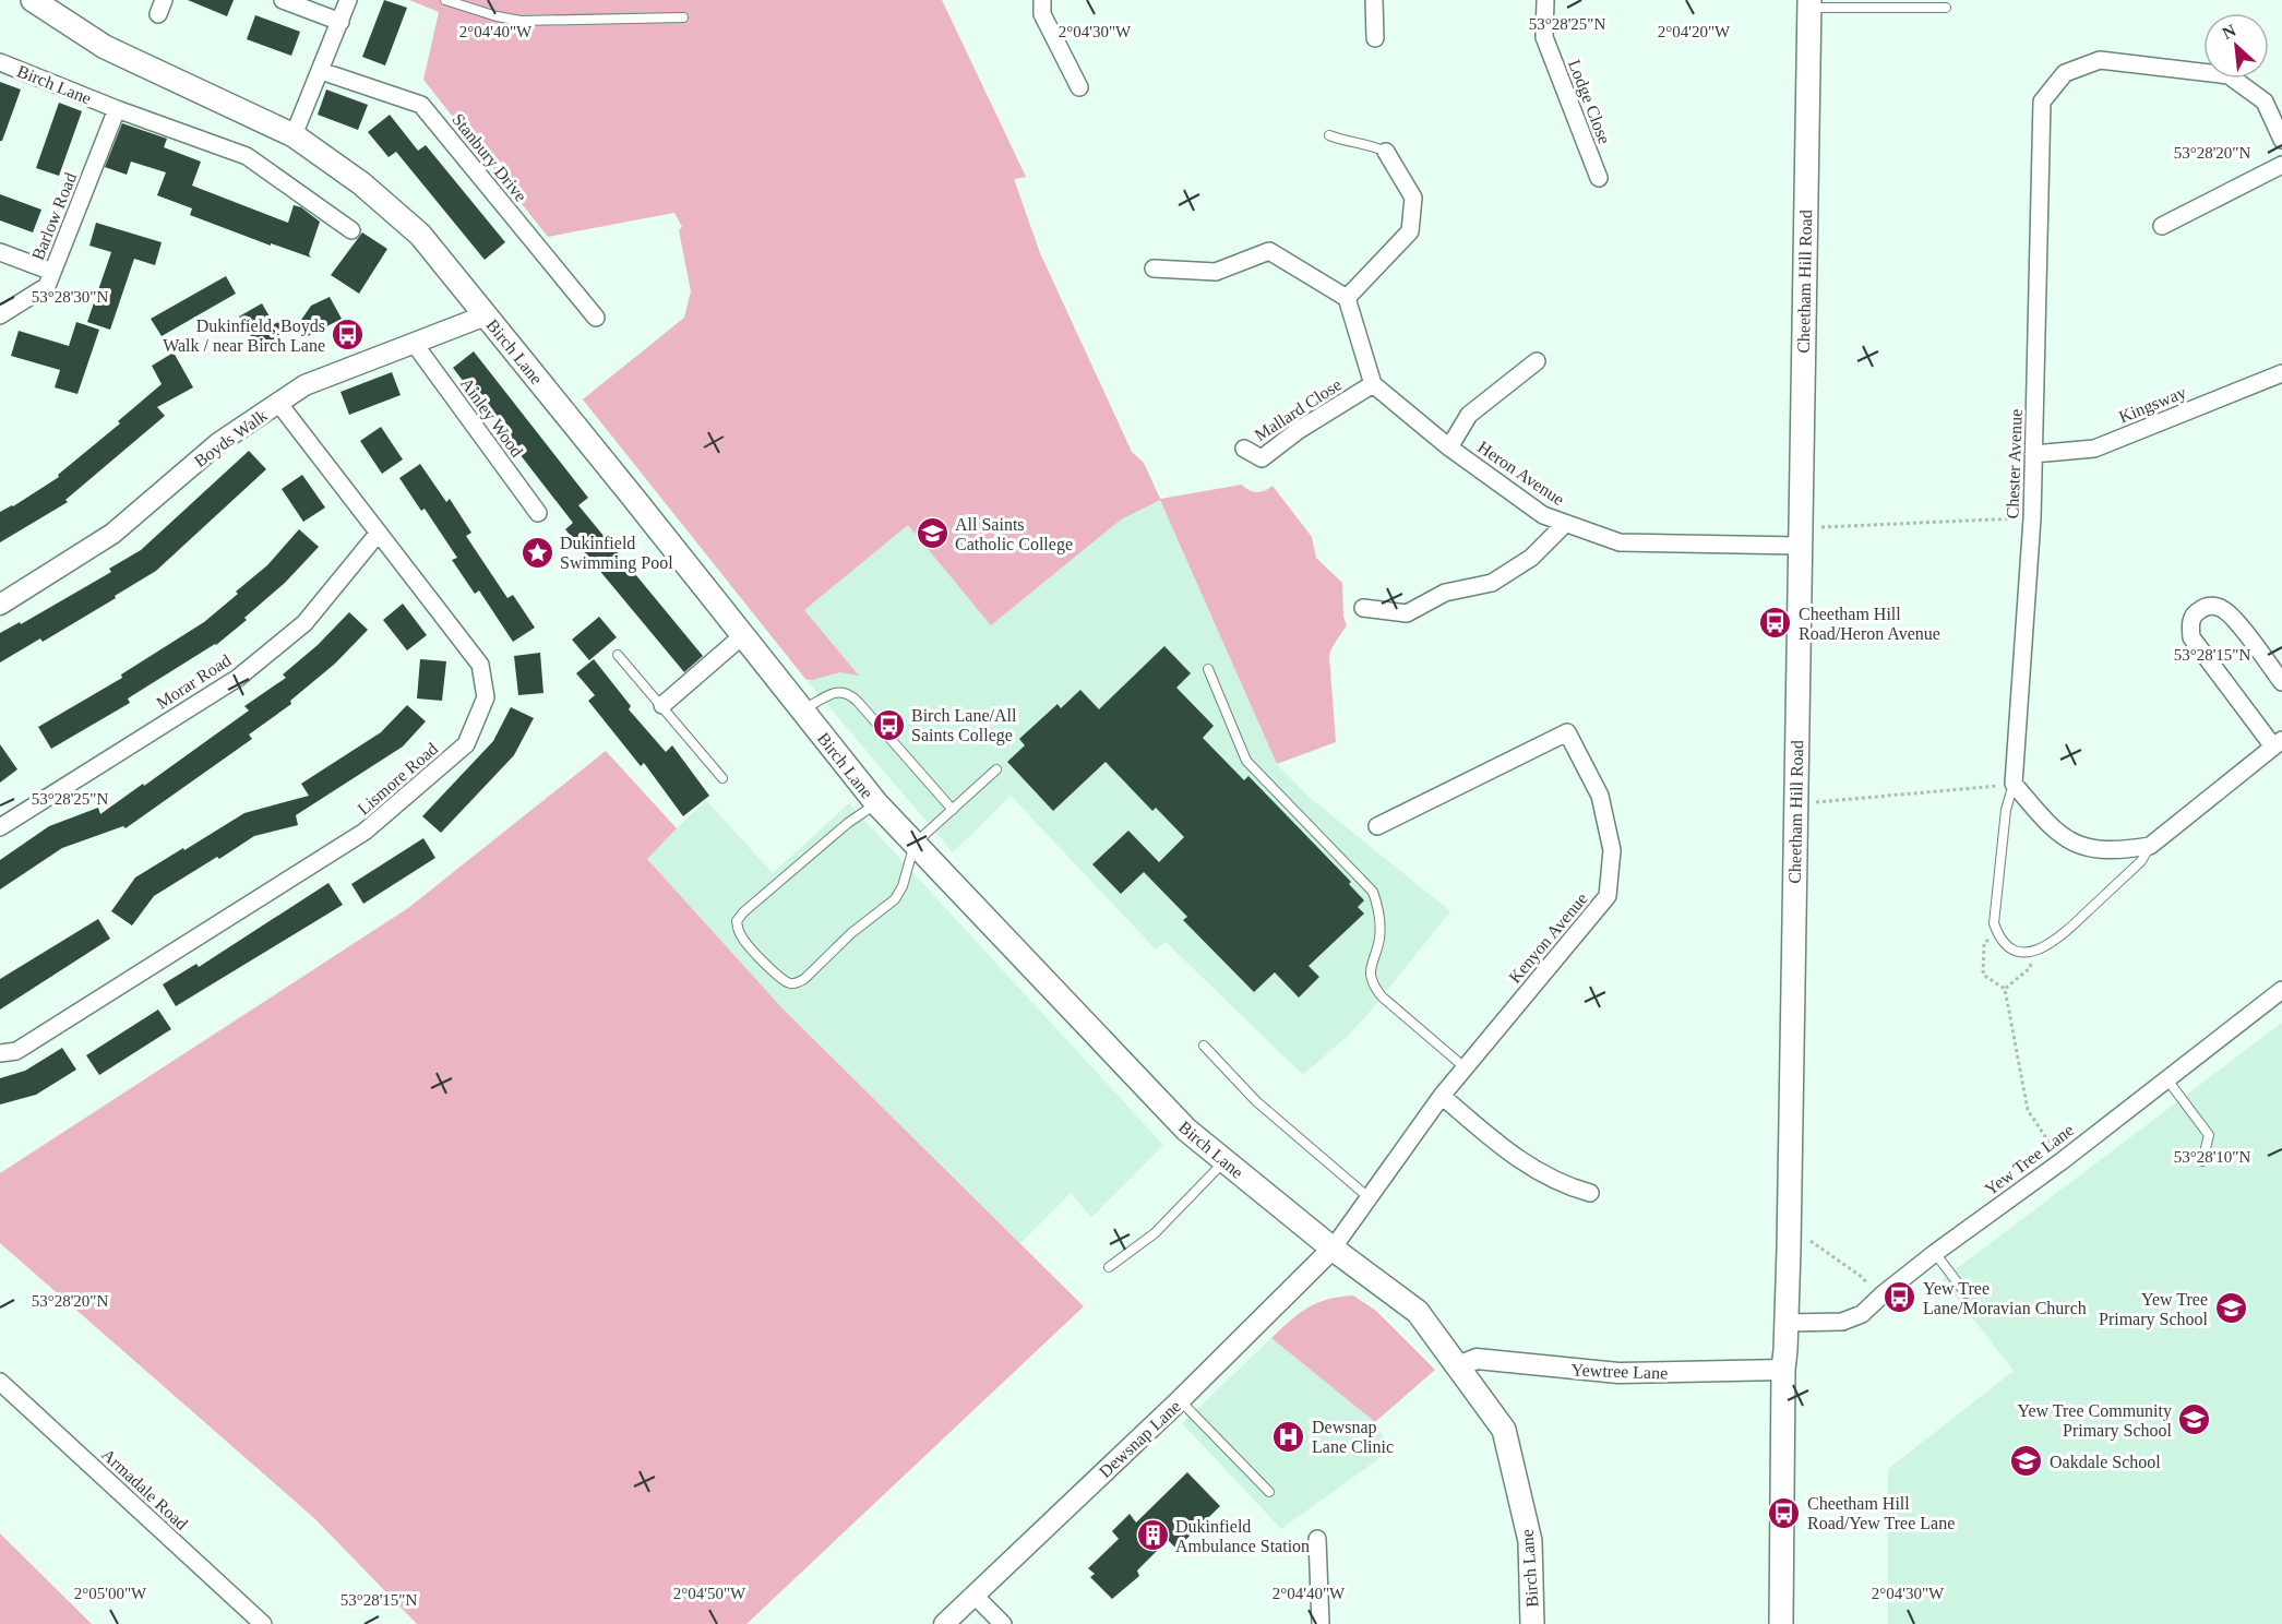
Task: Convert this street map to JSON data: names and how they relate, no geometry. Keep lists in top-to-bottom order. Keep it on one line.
{"streets":{"main road":["Birch Lane","Cheetham Hill Road"],"street":["Lodge Close","Stanbury Drive","Barlow Road","Kingsway","Mallard Close","Ainley Wood","Boyds Walk","Chester Avenue","Heron Avenue","Morar Road","Lismore Road","Kenyon Avenue","Yew Tree Lane","Yewtree Lane","Dewsnap Lane","Armadale Road"]},"crossings":[["Birch Lane","Barlow Road"],["Birch Lane","Boyds Walk"],["Birch Lane","Kenyon Avenue"],["Birch Lane","Yewtree Lane"],["Birch Lane","Dewsnap Lane"],["Cheetham Hill Road","Heron Avenue"],["Cheetham Hill Road","Yew Tree Lane"],["Cheetham Hill Road","Yewtree Lane"],["Kingsway","Chester Avenue"],["Mallard Close","Heron Avenue"],["Ainley Wood","Boyds Walk"],["Boyds Walk","Lismore Road"],["Morar Road","Lismore Road"],["Kenyon Avenue","Dewsnap Lane"]],"places":{"bus stop":["Dukinfield, Boyds Walk / near Birch Lane","Cheetham Hill Road/Heron Avenue","Birch Lane/All Saints College","Yew Tree Lane/Moravian Church","Cheetham Hill Road/Yew Tree Lane"],"school or university":["All Saints Catholic College","Yew Tree Primary School","Yew Tree Community Primary School","Oakdale School"],"place":["Dukinfield Swimming Pool"],"hospital":["Dewsnap Lane Clinic"],"building":["Dukinfield Ambulance Station"]},"north":"top left","coordinates":["53°28'25\"N","2°04'40\"W","2°04'30\"W","2°04'20\"W","53°28'20\"N","53°28'30\"N","53°28'15\"N","53°28'10\"N","2°05'00\"W","2°04'50\"W"]}
